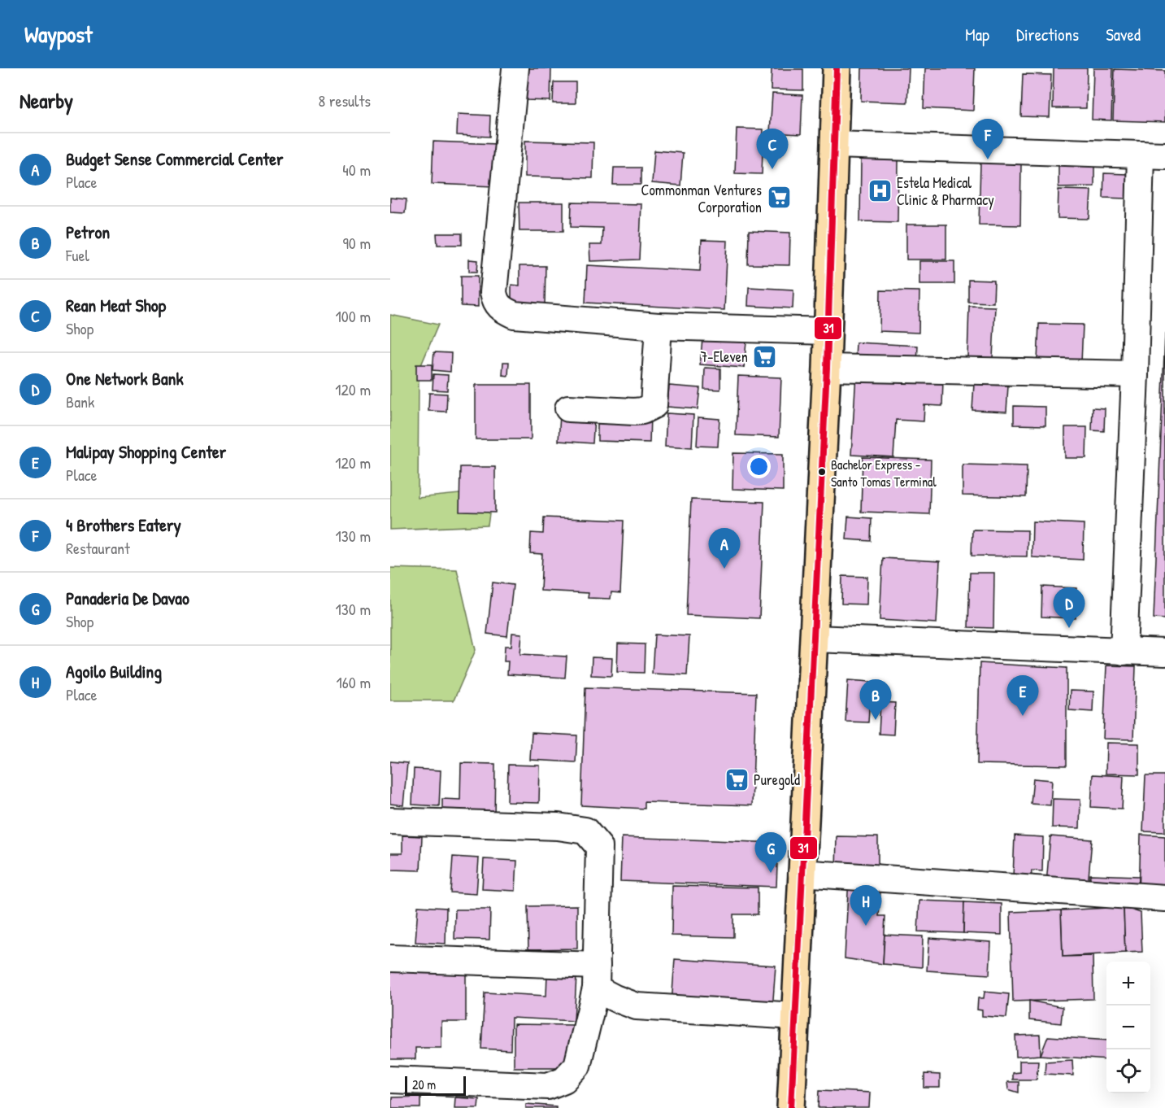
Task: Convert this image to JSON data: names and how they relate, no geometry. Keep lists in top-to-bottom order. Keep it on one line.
{"places":{"hospital":["Estela Medical Clinic & Pharmacy"],"supermarket":["Commonman Ventures Corporation","7-Eleven","Puregold"],"other":["Bachelor Express - Santo Tomas Terminal"]},"lines":["transit line 31"],"scale_bar":"20 m","page":{"header":"Waypost","nav":["Map","Directions","Saved"],"heading":["Nearby","8 results"],"pins":["F","C","A","D","E","B","G","H"],"list":[{"mark":"A","name":"Budget Sense Commercial Center","note":"Place","value":"40 m"},{"mark":"B","name":"Petron","note":"Fuel","value":"90 m"},{"mark":"C","name":"Rean Meat Shop","note":"Shop","value":"100 m"},{"mark":"D","name":"One Network Bank","note":"Bank","value":"120 m"},{"mark":"E","name":"Malipay Shopping Center","note":"Place","value":"120 m"},{"mark":"F","name":"4 Brothers Eatery","note":"Restaurant","value":"130 m"},{"mark":"G","name":"Panaderia De Davao","note":"Shop","value":"130 m"},{"mark":"H","name":"Agoilo Building","note":"Place","value":"160 m"}],"map_buttons":["+","−"],"scale":"20 m"}}
